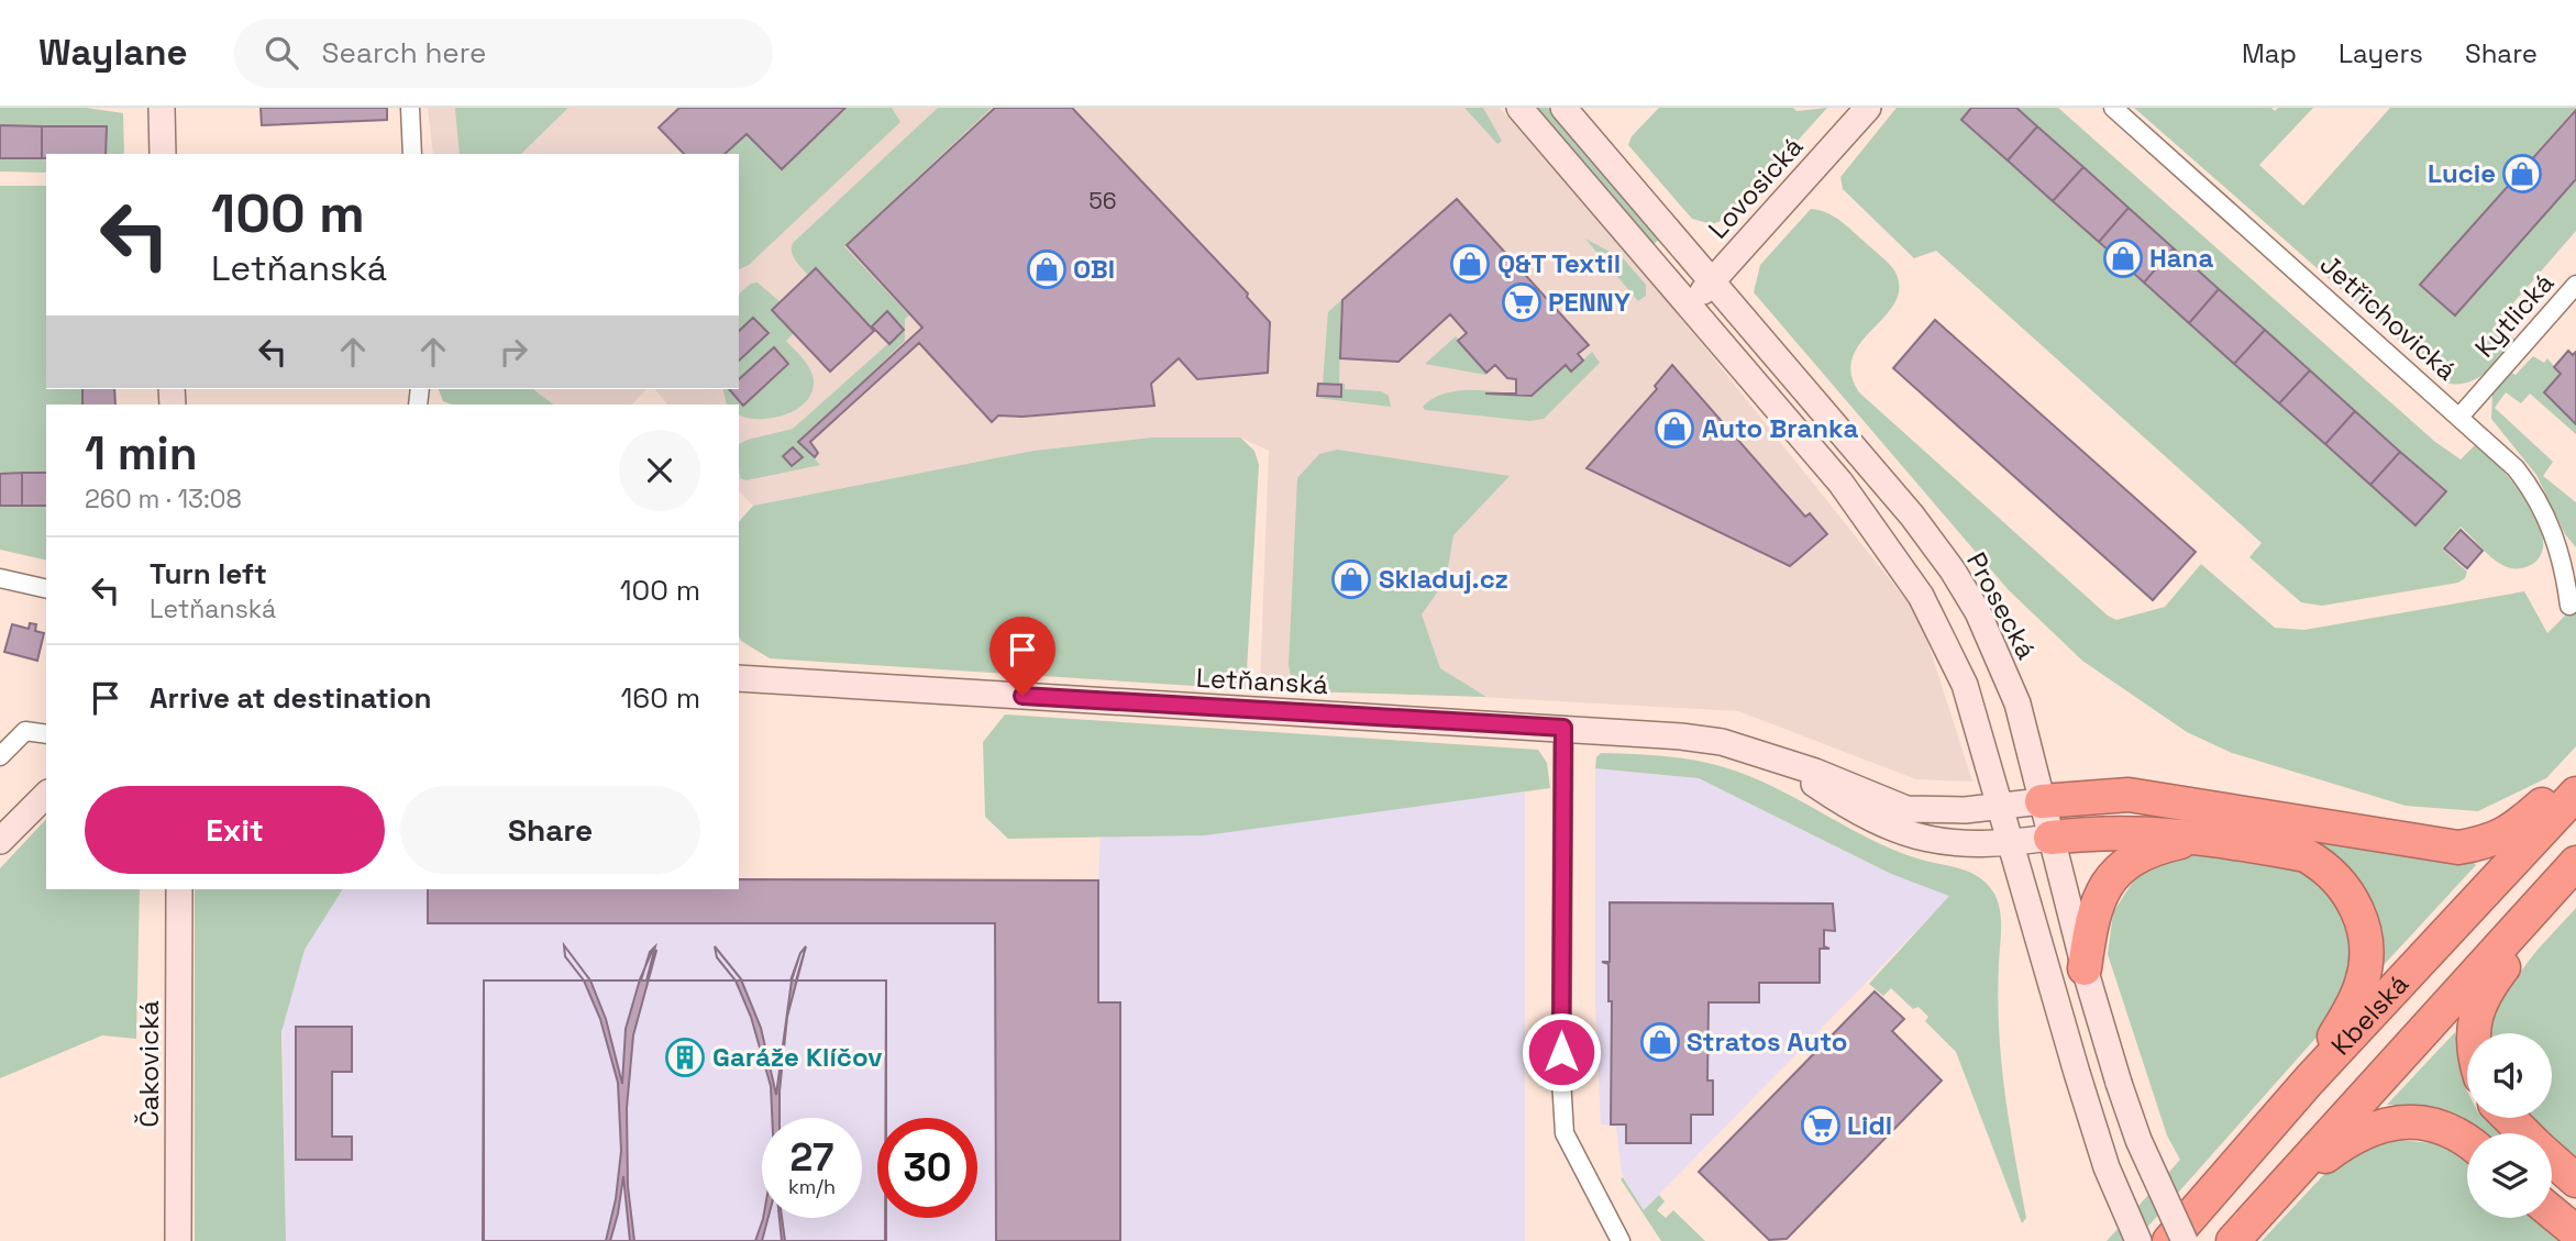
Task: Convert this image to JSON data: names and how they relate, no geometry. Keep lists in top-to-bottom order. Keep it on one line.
{"streets":{"highway":["Kbelská"],"main road":["Lovosická","Prosecká","Letňanská","Čakovická"],"street":["Kytlická","Jetřichovická"]},"crossings":[["Lovosická","Prosecká"],["Kytlická","Jetřichovická"],["Prosecká","Letňanská"]],"places":{"shop":["Lucie","Hana","Q&T Textil","OBI","Auto Branka","Skladuj.cz","Stratos Auto"],"supermarket":["PENNY","Lidl"],"building":["Garáže Klíčov"]},"house_numbers":["56"],"page":{"header":"Waylane","search":"Search here","nav":["Map","Layers","Share"],"turn":["100 m","Letňanská"],"heading":["1 min","260 m · 13:08"],"list":[{"name":"Turn left","note":"Letňanská","value":"100 m"},{"name":"Arrive at destination","value":"160 m"}],"buttons":["Exit","Share"],"speed":"27 km/h","limit":"30"}}
